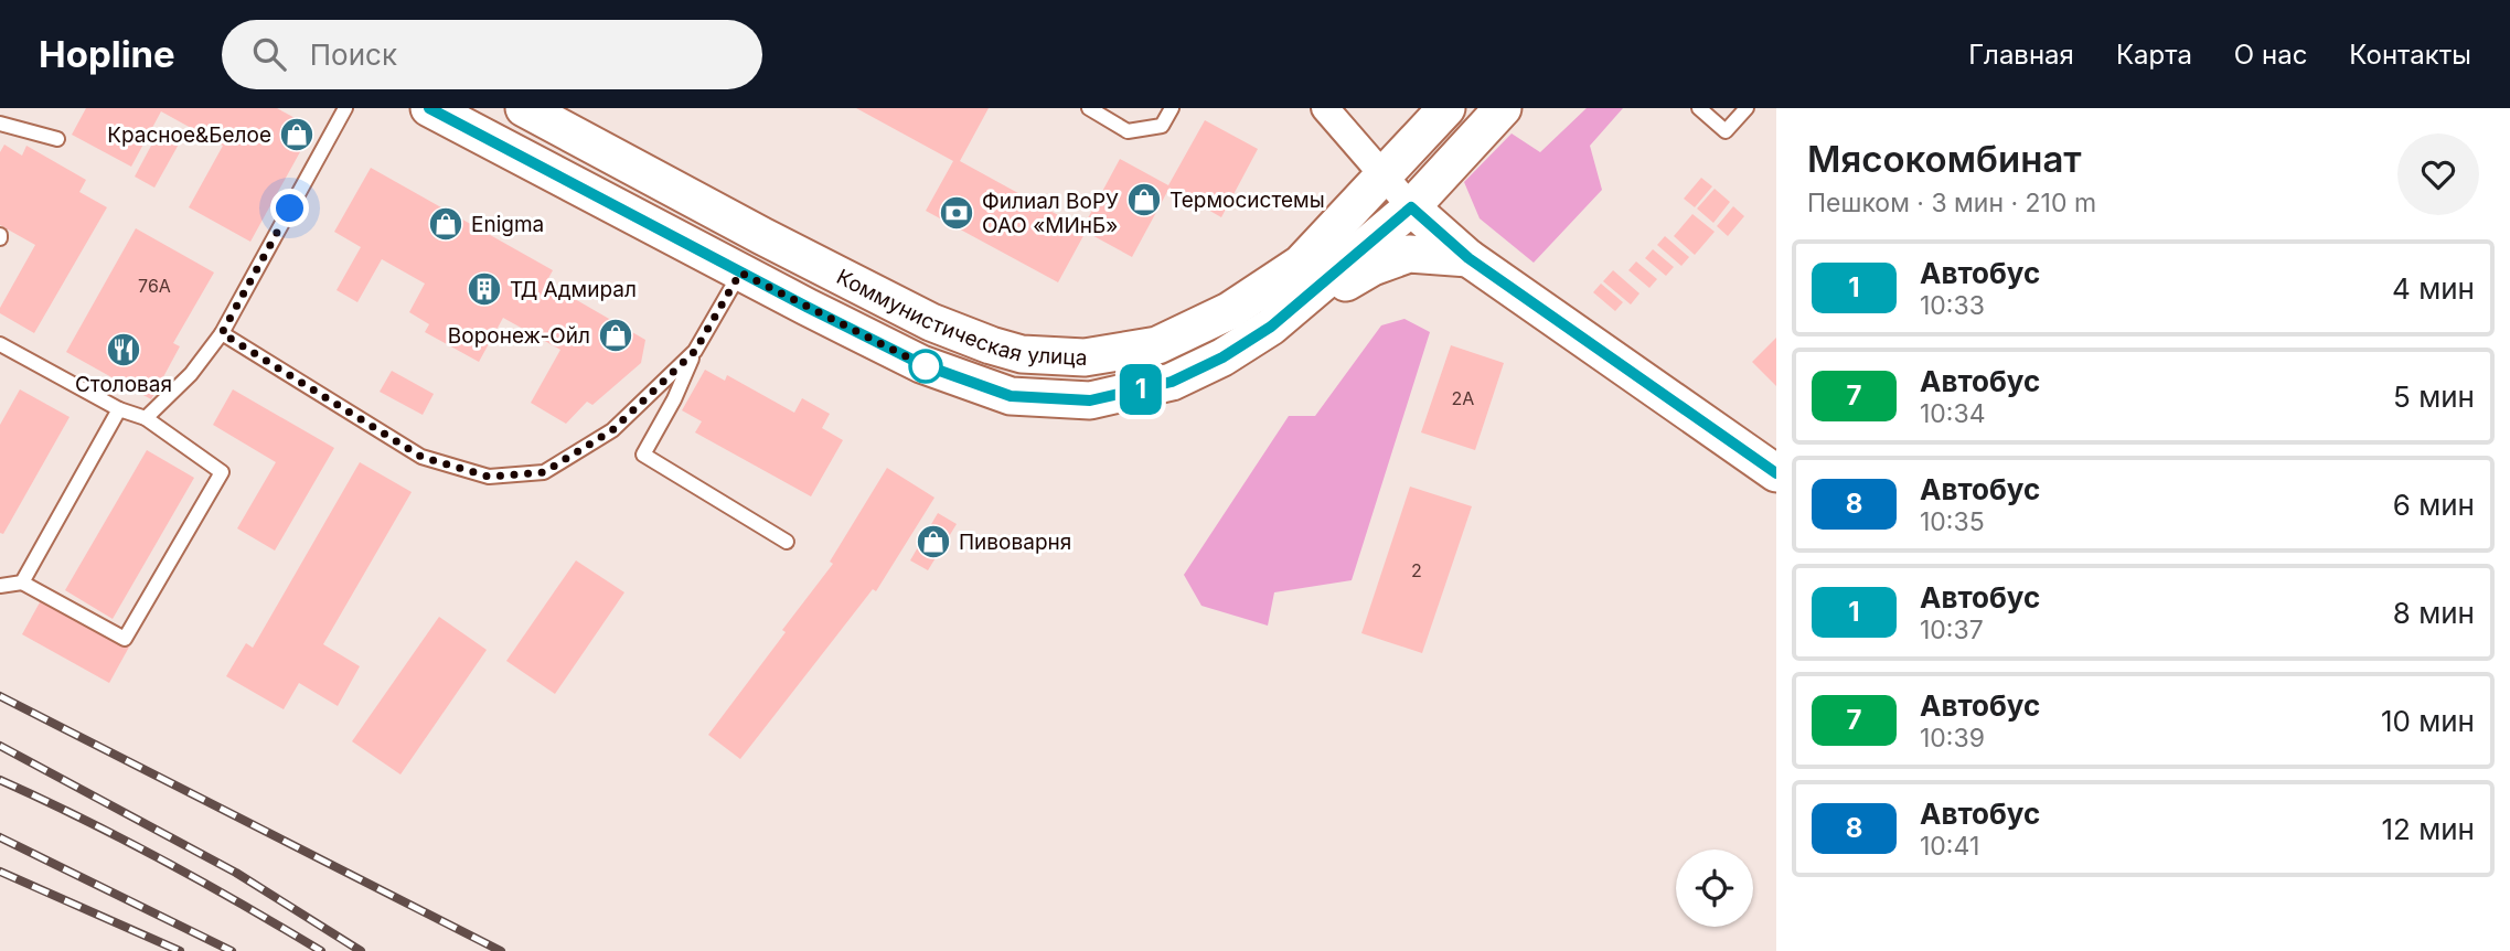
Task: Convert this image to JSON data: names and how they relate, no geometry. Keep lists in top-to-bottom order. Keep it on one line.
{"streets":{"main road":["Коммунистическая улица"]},"places":{"shop":["Красное&Белое","Термосистемы","Enigma","Воронеж-Ойл","Пивоварня"],"bank":["Филиал ВоРУ ОАО «МИнБ»"],"building":["ТД Адмирал"],"restaurant":["Столовая"]},"lines":["bus line 1"],"house_numbers":["76А","2А","2"],"page":{"header":"Hopline","search":"Поиск","nav":["Главная","Карта","О нас","Контакты"],"on_map":"1","heading":["Мясокомбинат","Пешком · 3 мин · 210 m"],"list":[{"mark":"1","name":"Автобус","note":"10:33","value":"4 мин"},{"mark":"7","name":"Автобус","note":"10:34","value":"5 мин"},{"mark":"8","name":"Автобус","note":"10:35","value":"6 мин"},{"mark":"1","name":"Автобус","note":"10:37","value":"8 мин"},{"mark":"7","name":"Автобус","note":"10:39","value":"10 мин"},{"mark":"8","name":"Автобус","note":"10:41","value":"12 мин"}]}}
